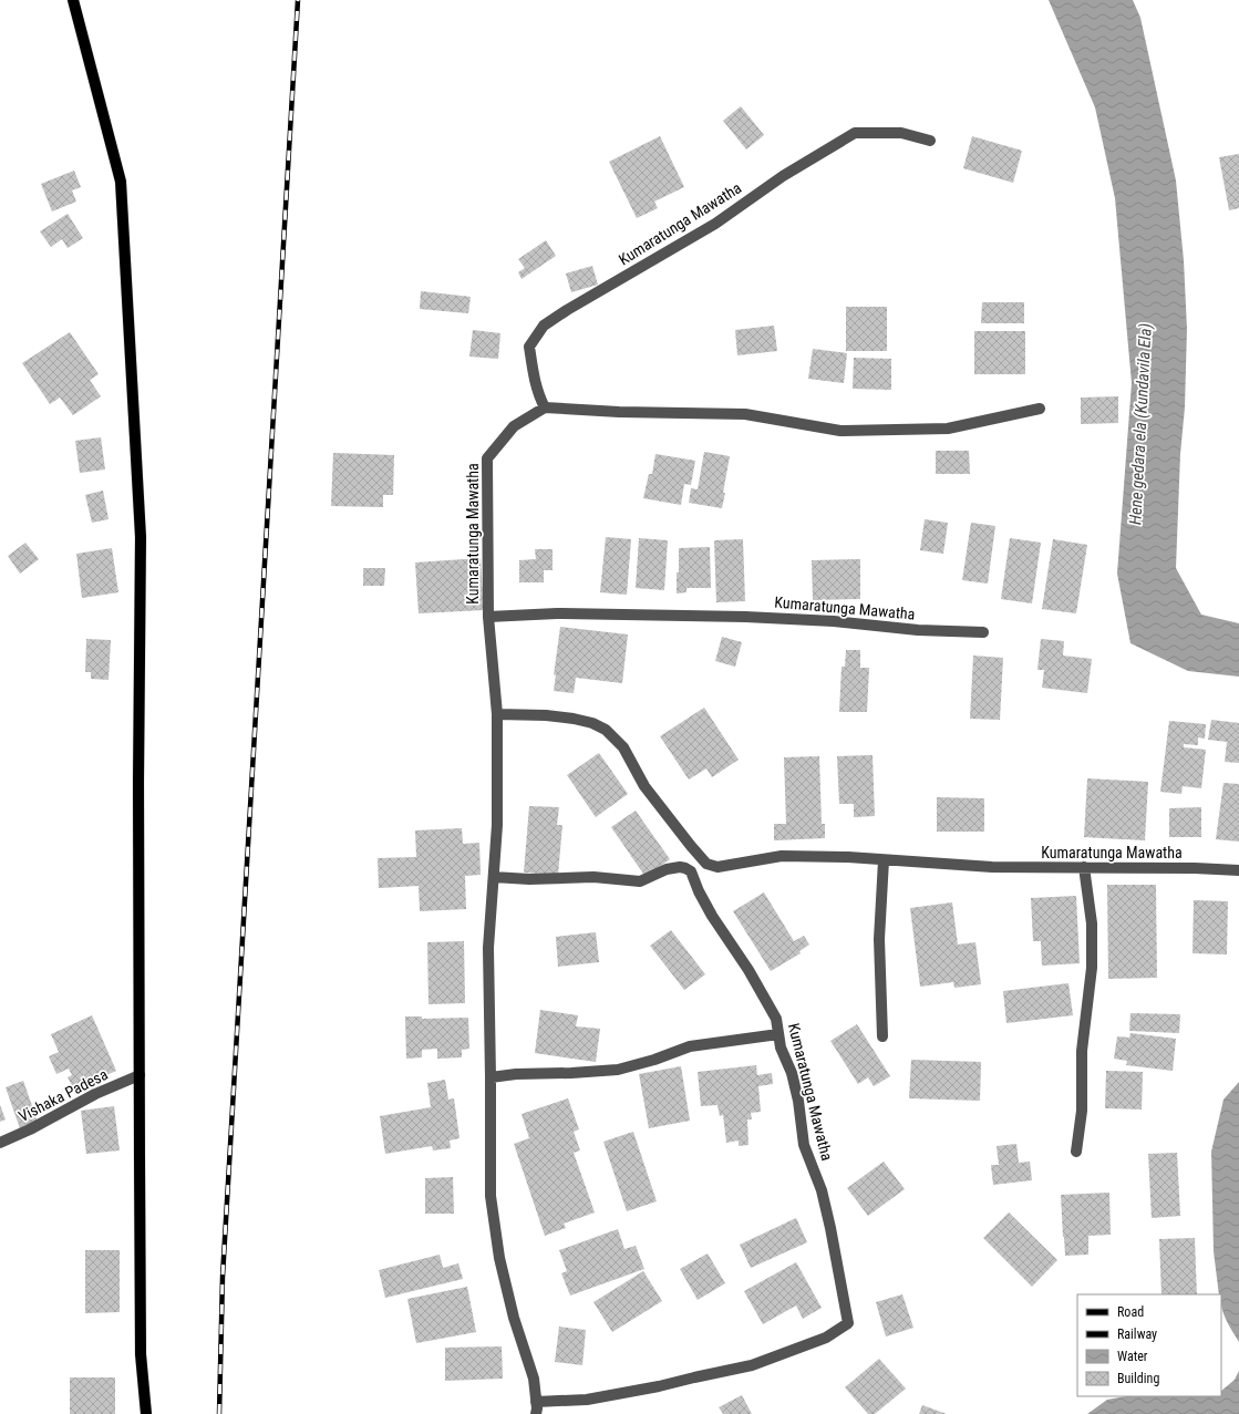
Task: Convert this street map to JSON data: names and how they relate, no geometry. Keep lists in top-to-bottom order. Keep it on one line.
{"streets":{"street":["Kumaratunga Mawatha","Vishaka Padesa"]},"water":["Hene gedara ela (Kundavila Ela)"],"legend":["Road","Railway","Water","Building"]}
